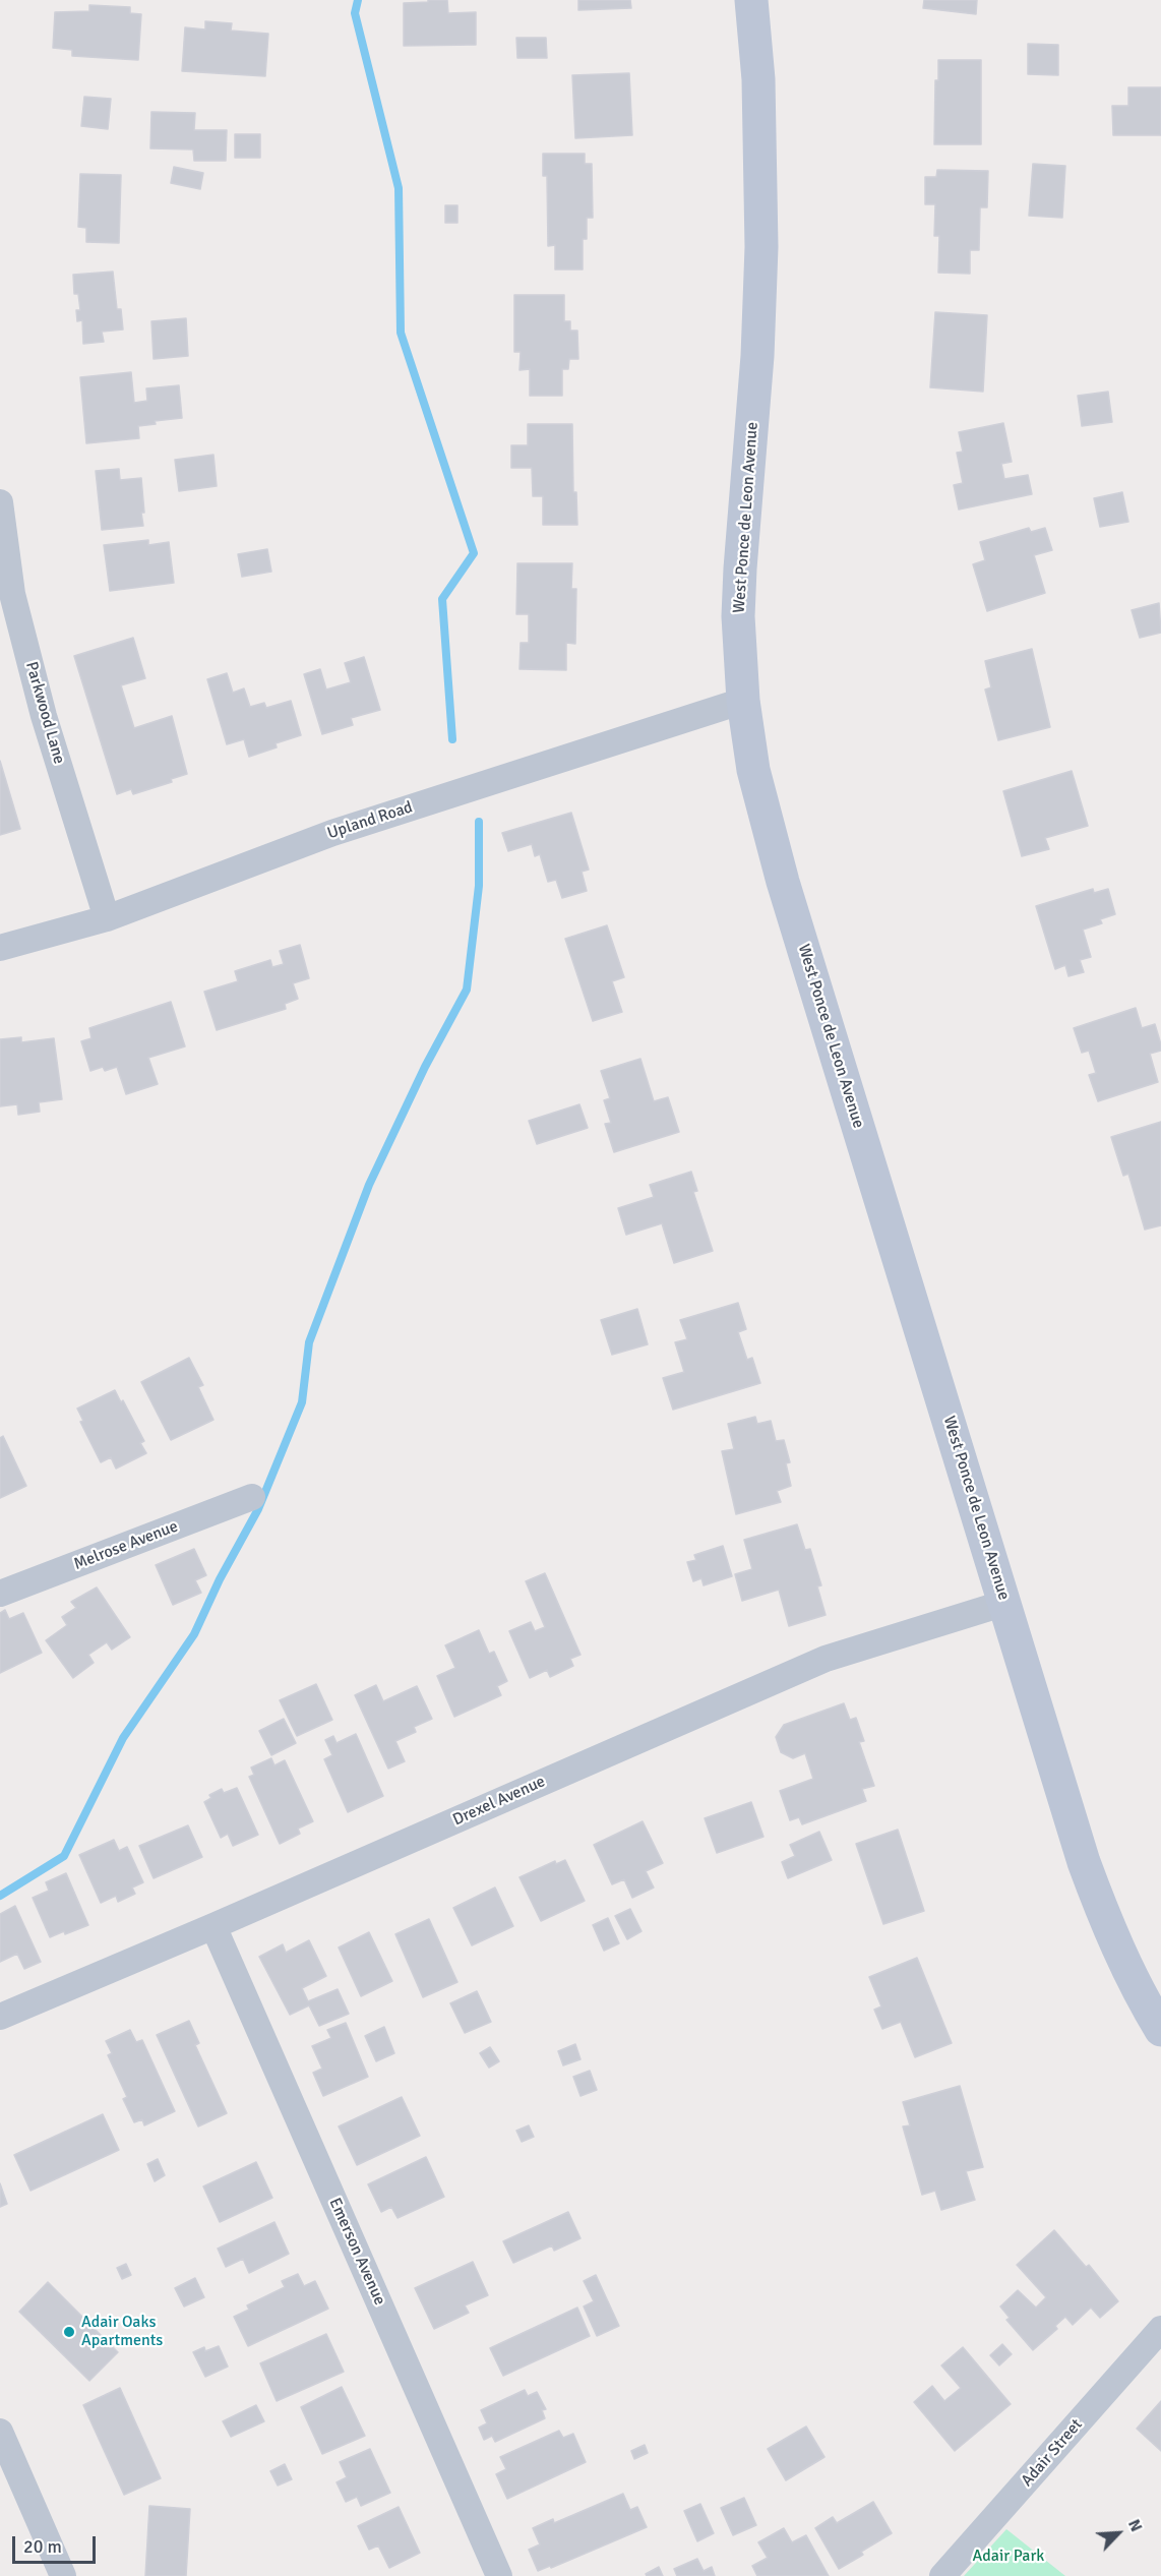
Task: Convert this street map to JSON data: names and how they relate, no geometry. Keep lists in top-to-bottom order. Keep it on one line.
{"streets":{"main road":["West Ponce de Leon Avenue"],"street":["Parkwood Lane","Upland Road","Melrose Avenue","Drexel Avenue","Emerson Avenue","Adair Street"]},"crossings":[["West Ponce de Leon Avenue","Upland Road"],["West Ponce de Leon Avenue","Drexel Avenue"],["Parkwood Lane","Upland Road"],["Drexel Avenue","Emerson Avenue"]],"parks":["Adair Park"],"places":["Adair Oaks Apartments"],"scale_bar":"20 m","north":"top right"}
